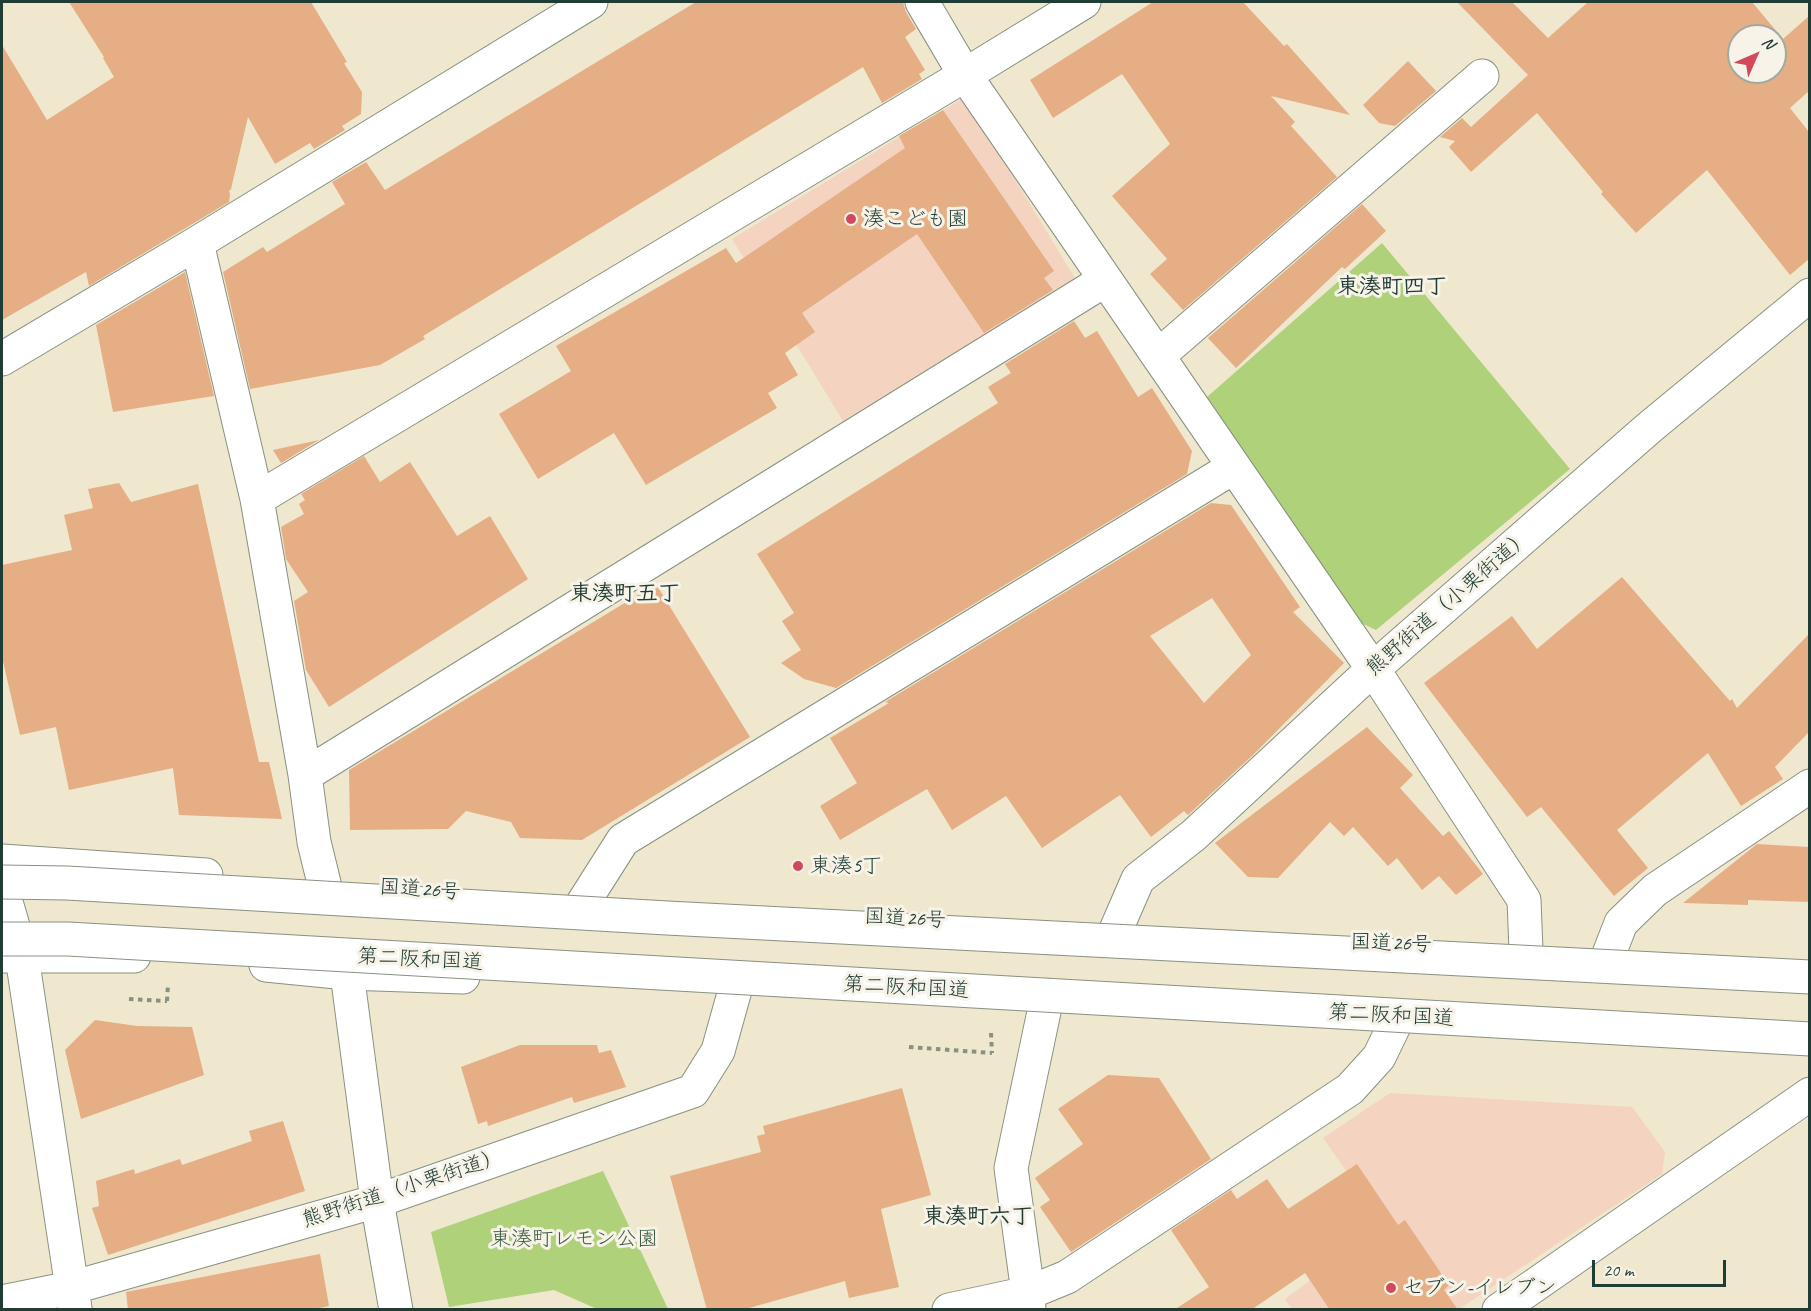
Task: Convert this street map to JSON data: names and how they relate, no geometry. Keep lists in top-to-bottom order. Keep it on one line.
{"streets":{"main road":["熊野街道（小栗街道）","国道26号","第二阪和国道"]},"crossings":[["熊野街道（小栗街道）","国道26号"]],"districts":["東湊町四丁","東湊町五丁","東湊町六丁"],"parks":["東湊町レモン公園"],"places":["湊こども園","東湊5丁","セブン-イレブン"],"scale_bar":"20 m","north":"top right"}
